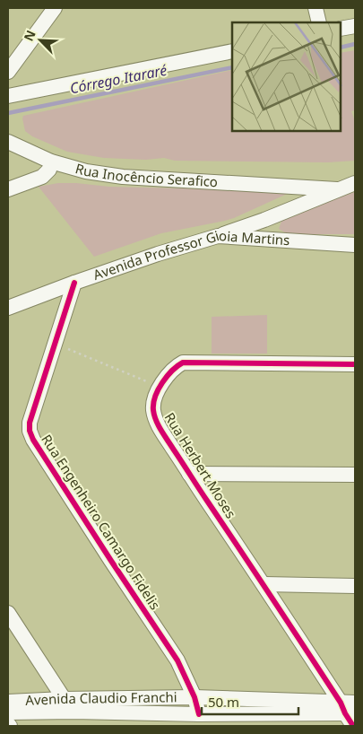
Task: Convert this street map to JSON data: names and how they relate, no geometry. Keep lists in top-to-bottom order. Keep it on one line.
{"streets":{"street":["Rua Inocêncio Serafico","Avenida Professor Gioia Martins","Rua Herbert Moses","Rua Engenheiro Camargo Fidelis","Avenida Claudio Franchi"]},"crossings":[["Avenida Professor Gioia Martins","Rua Engenheiro Camargo Fidelis"],["Rua Herbert Moses","Avenida Claudio Franchi"],["Rua Engenheiro Camargo Fidelis","Avenida Claudio Franchi"]],"water":["Córrego Itararé"],"scale_bar":"50 m","north":"top left"}
